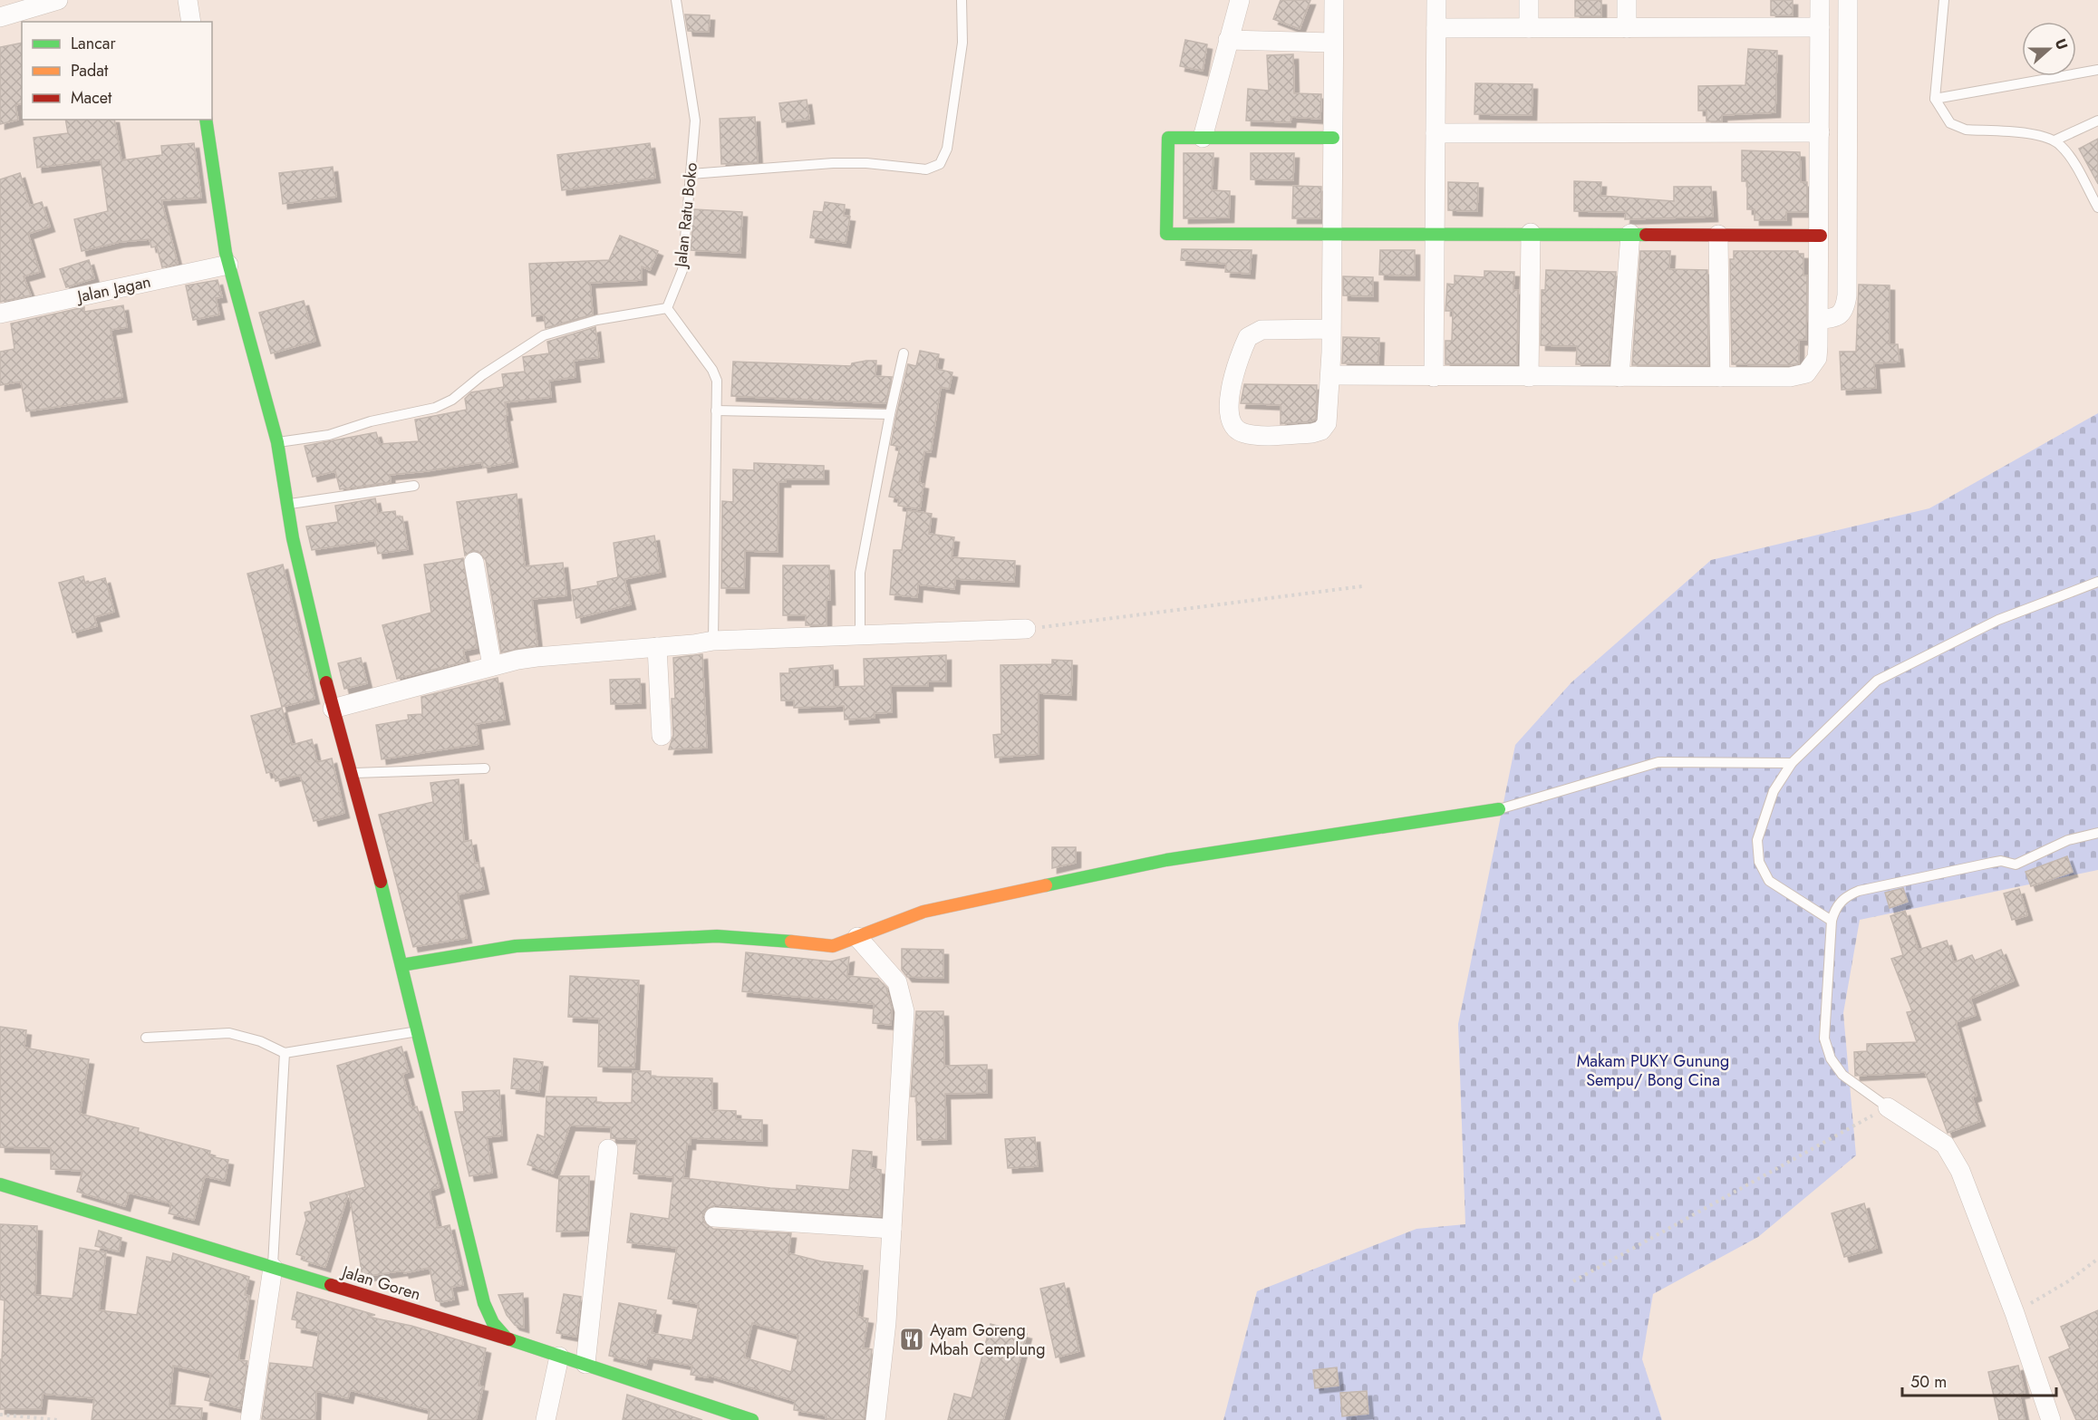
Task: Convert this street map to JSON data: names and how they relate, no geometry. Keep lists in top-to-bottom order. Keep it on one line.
{"streets":{"street":["Jalan Jagan","Jalan Goren"],"lane":["Jalan Ratu Boko"]},"parks":["Makam PUKY Gunung Sempu/ Bong Cina"],"places":{"restaurant":["Ayam Goreng Mbah Cemplung"]},"legend":["Lancar","Padat","Macet"],"scale_bar":"50 m","north":"right"}
